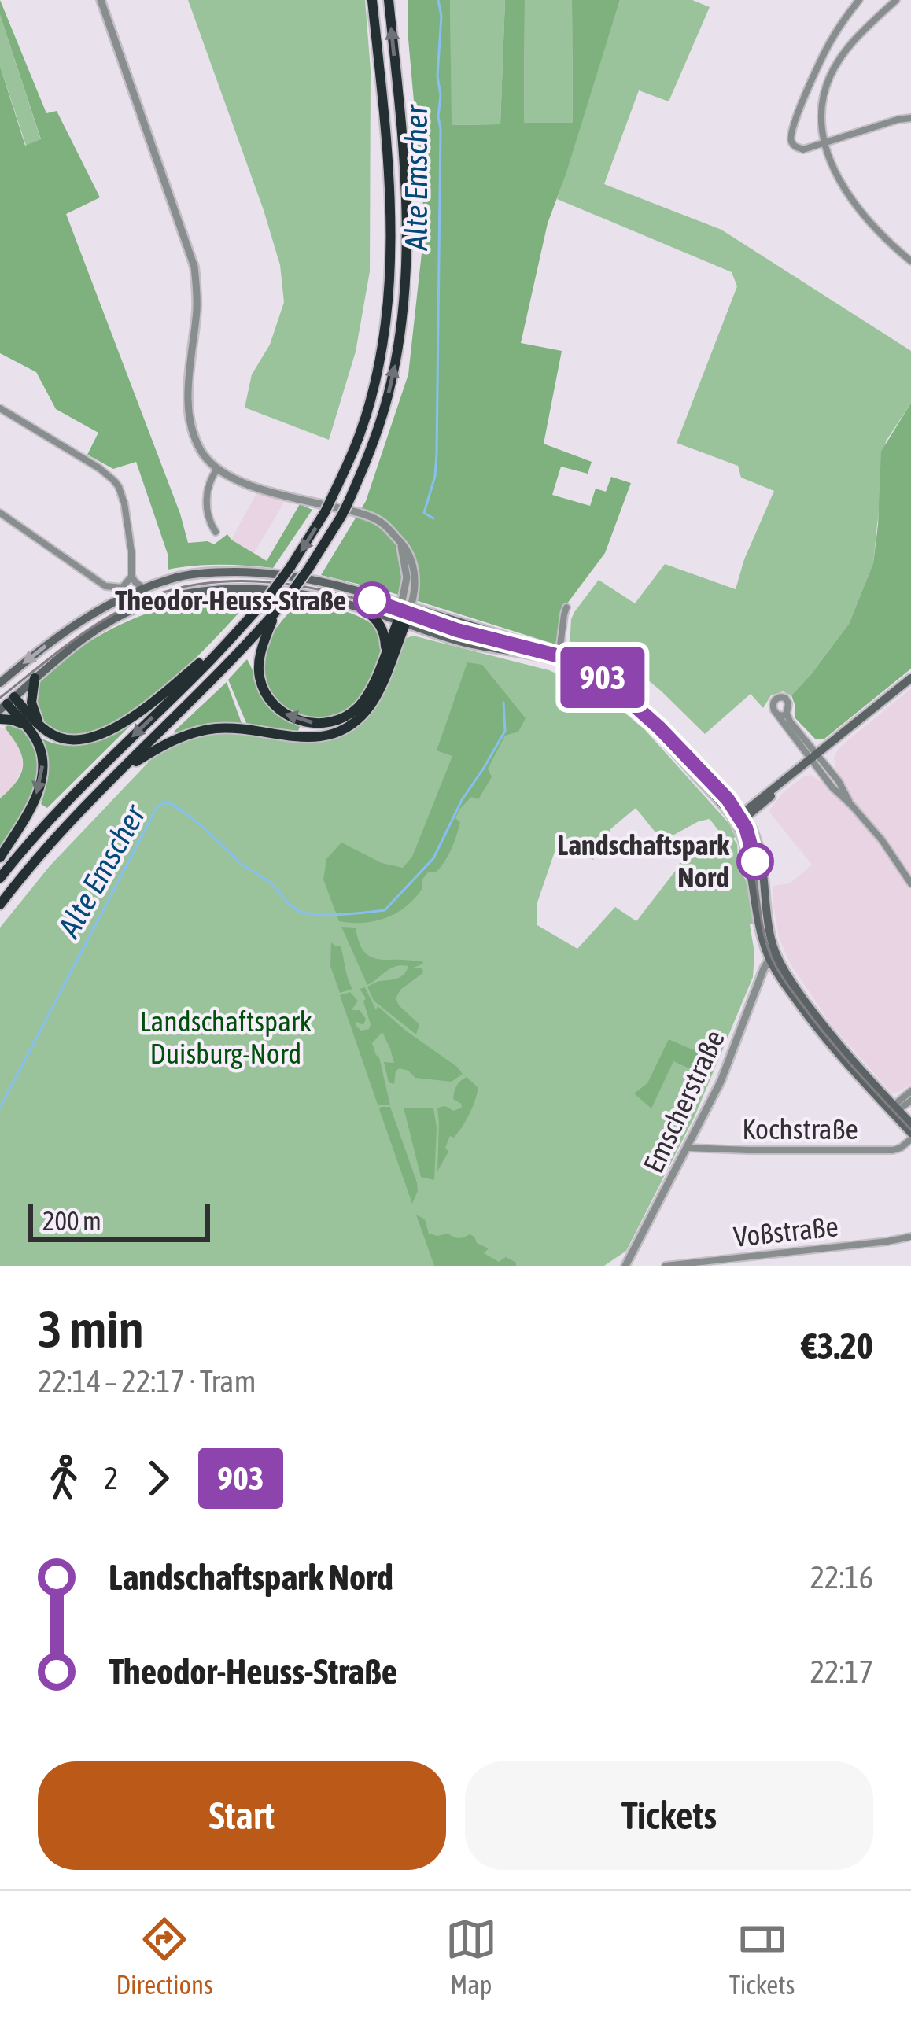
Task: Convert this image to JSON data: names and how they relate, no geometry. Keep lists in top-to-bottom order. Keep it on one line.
{"streets":{"street":["Emscherstraße","Kochstraße","Voßstraße"]},"crossings":[["Emscherstraße","Kochstraße"]],"water":["Alte Emscher"],"parks":["Landschaftspark Duisburg-Nord"],"places":["Theodor-Heuss-Straße","Landschaftspark Nord"],"lines":["tram line 903"],"scale_bar":"200 m","page":{"on_map":"903","scale":"200 m","heading":["3 min","22:14 – 22:17 · Tram","€3.20"],"legs":["2","903"],"list":[{"name":"Landschaftspark Nord","value":"22:16"},{"name":"Theodor-Heuss-Straße","value":"22:17"}],"buttons":["Start","Tickets"],"tabs":["Directions","Map","Tickets"]}}
